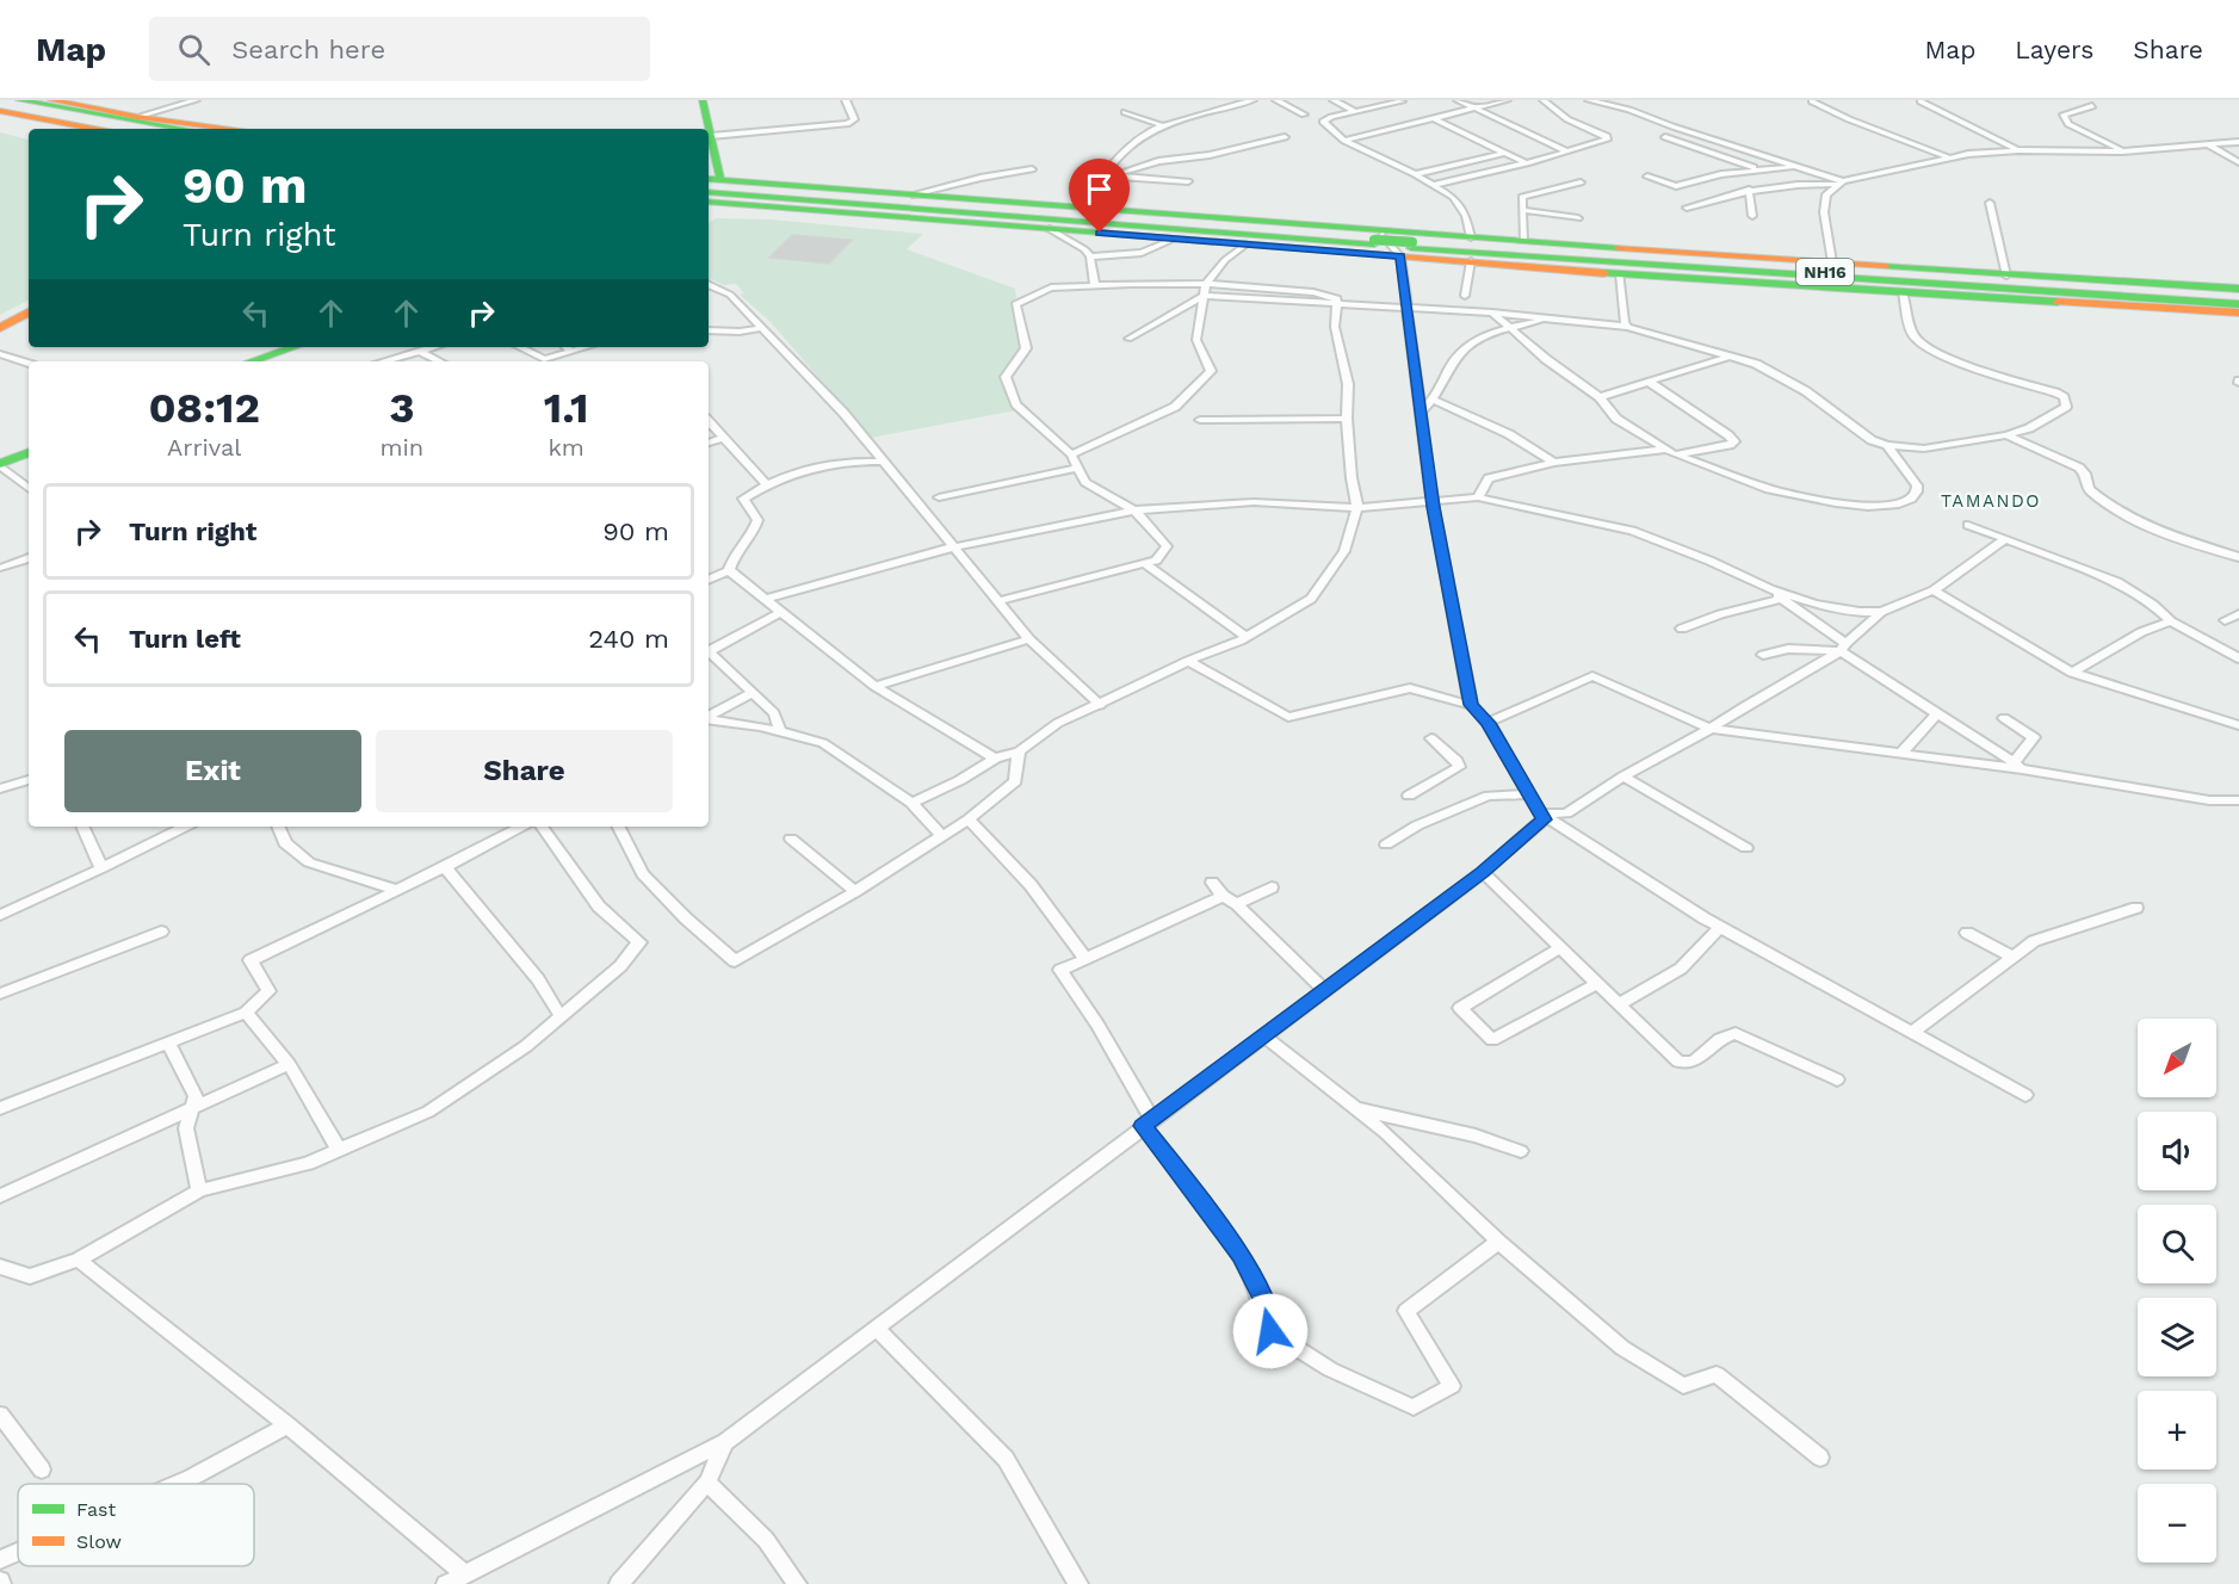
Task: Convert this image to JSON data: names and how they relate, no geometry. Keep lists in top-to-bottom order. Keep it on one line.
{"streets":{"main road":["NH16"]},"districts":["TAMANDO"],"legend":["Fast","Slow"],"north":"bottom left","page":{"header":"Map","search":"Search here","nav":["Map","Layers","Share"],"turn":["90 m","Turn right"],"eta":["08:12","Arrival","3","min","1.1","km"],"list":[{"name":"Turn right","value":"90 m"},{"name":"Turn left","value":"240 m"}],"buttons":["Exit","Share"],"map_buttons":["+","−"]}}
